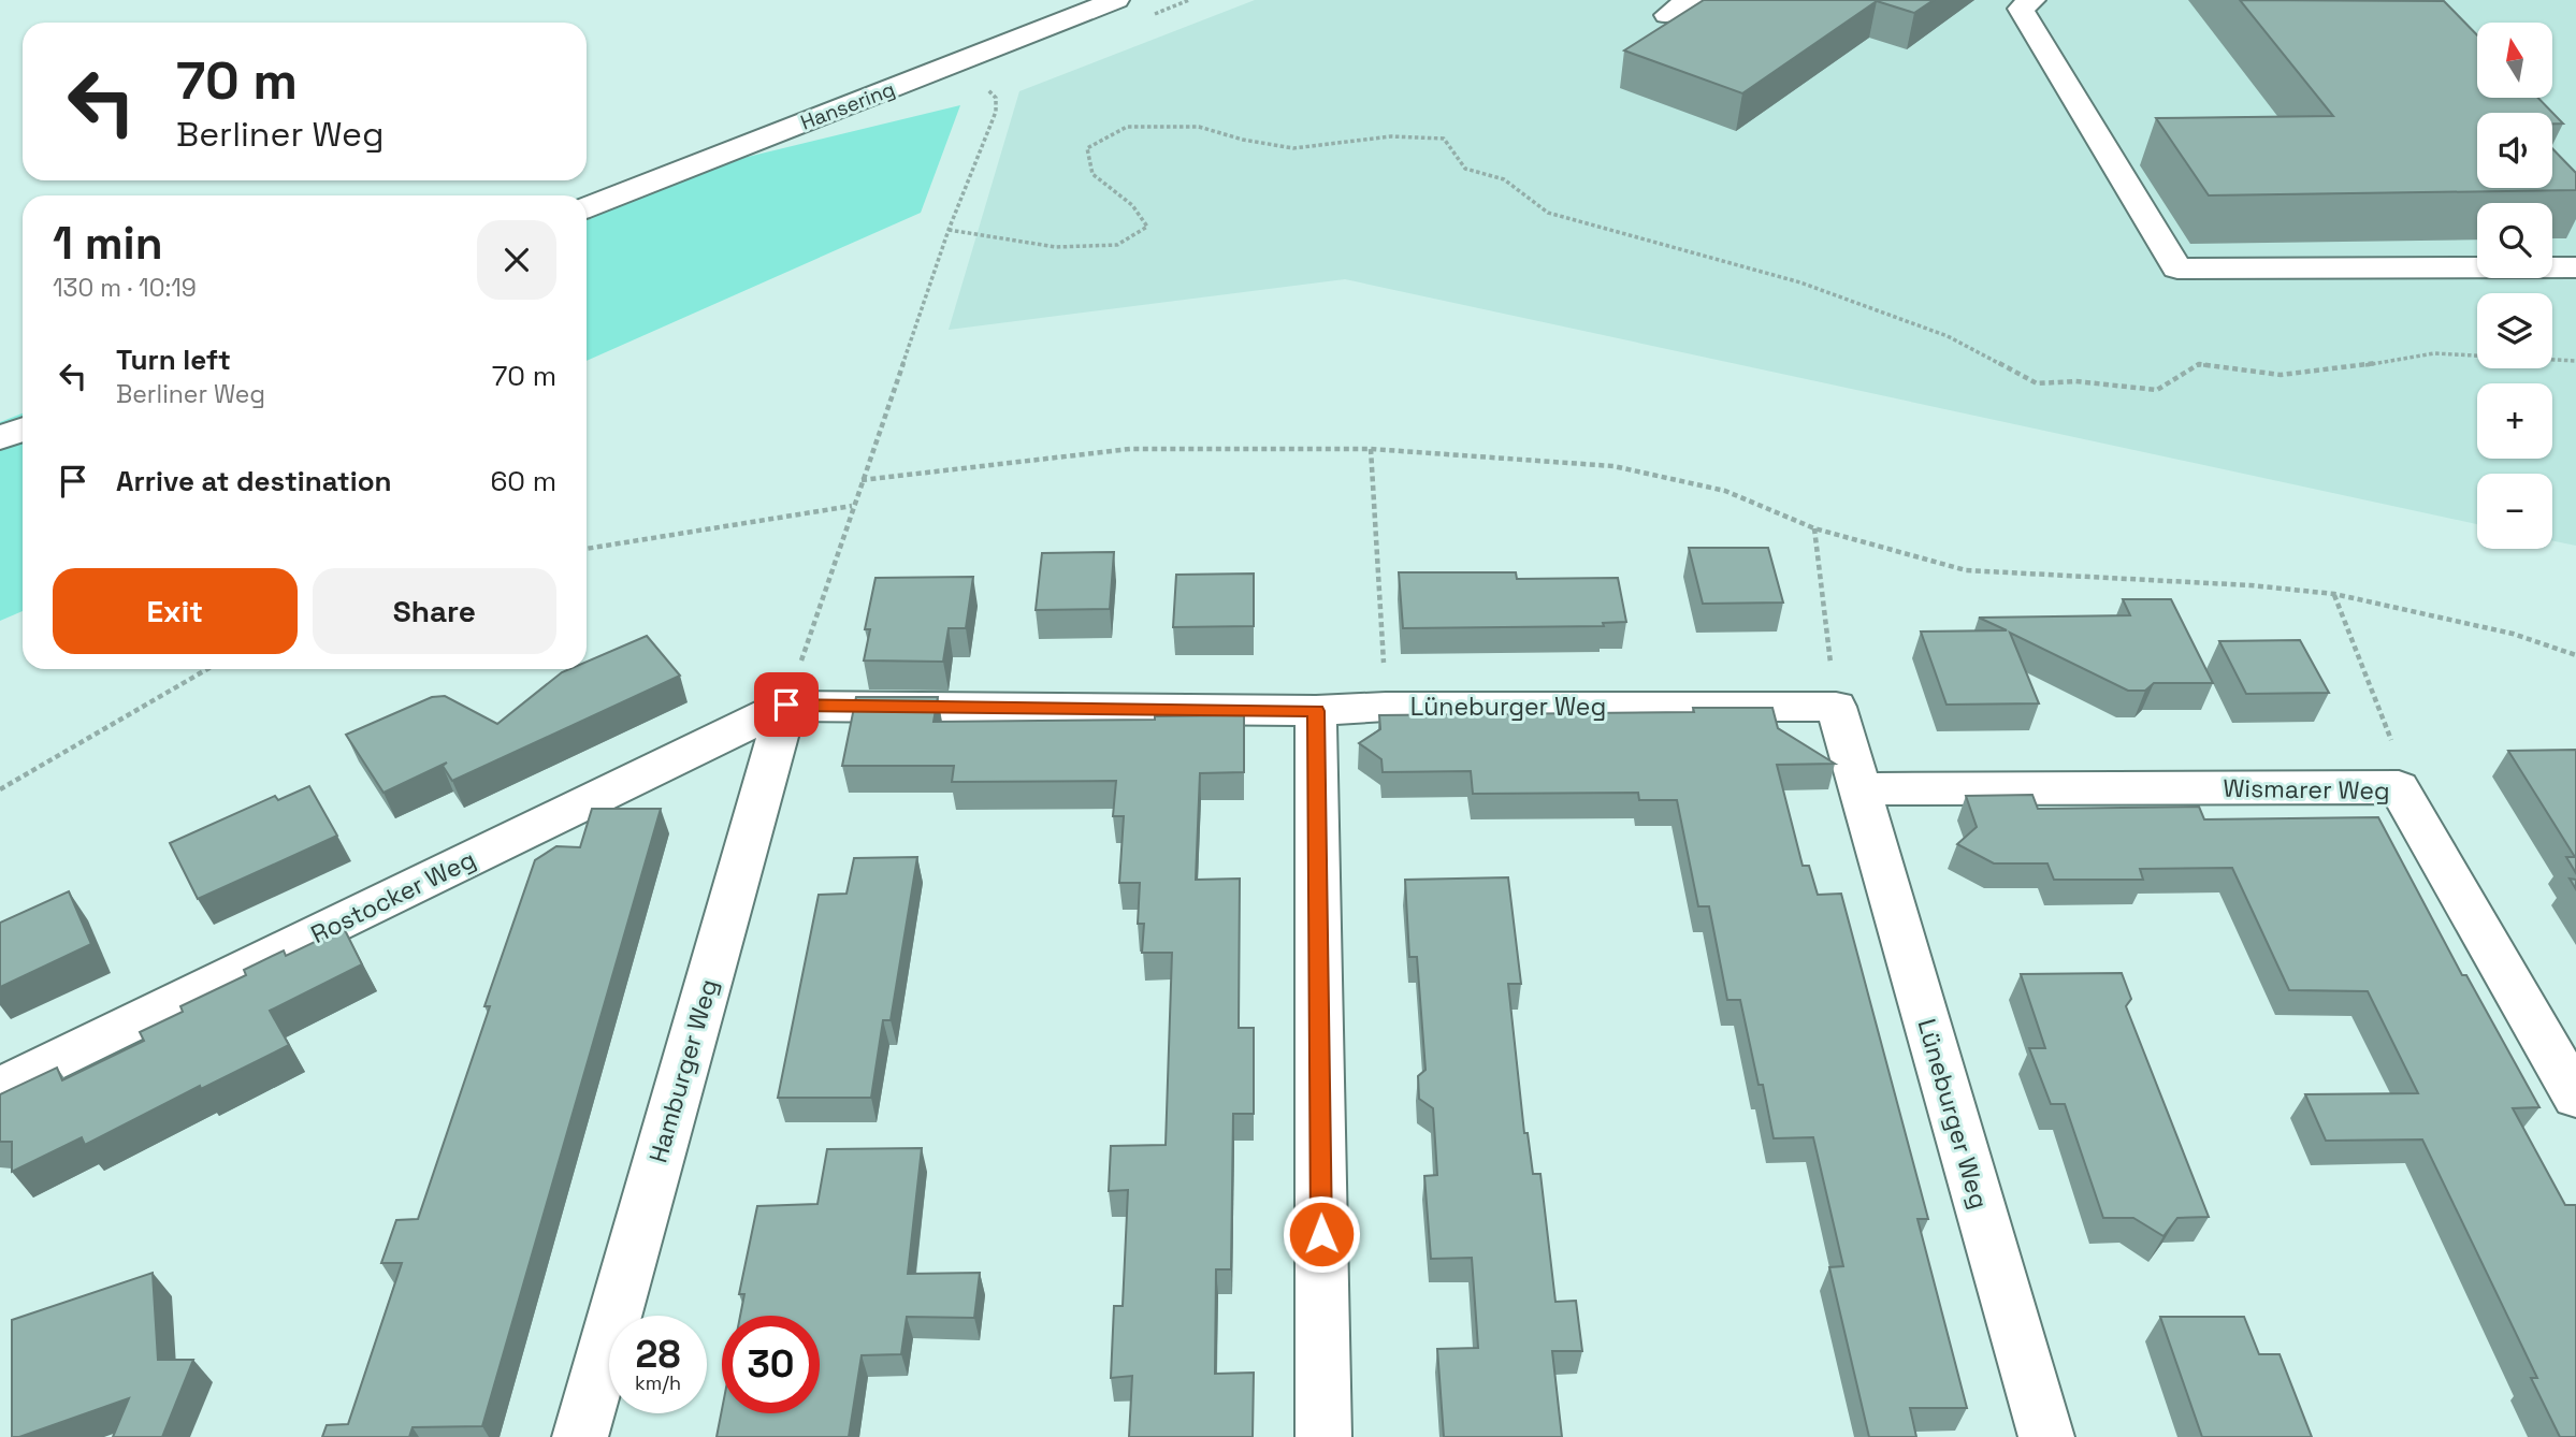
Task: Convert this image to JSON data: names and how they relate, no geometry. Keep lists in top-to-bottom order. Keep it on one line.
{"streets":{"street":["Hansering","Lüneburger Weg","Wismarer Weg","Rostocker Weg","Hamburger Weg"]},"crossings":[["Lüneburger Weg","Wismarer Weg"],["Lüneburger Weg","Rostocker Weg"],["Lüneburger Weg","Hamburger Weg"],["Rostocker Weg","Hamburger Weg"]],"north":"top","page":{"map_buttons":["+","−"],"turn":["70 m","Berliner Weg"],"heading":["1 min","130 m · 10:19"],"list":[{"name":"Turn left","note":"Berliner Weg","value":"70 m"},{"name":"Arrive at destination","value":"60 m"}],"buttons":["Exit","Share"],"speed":"28 km/h","limit":"30"}}
